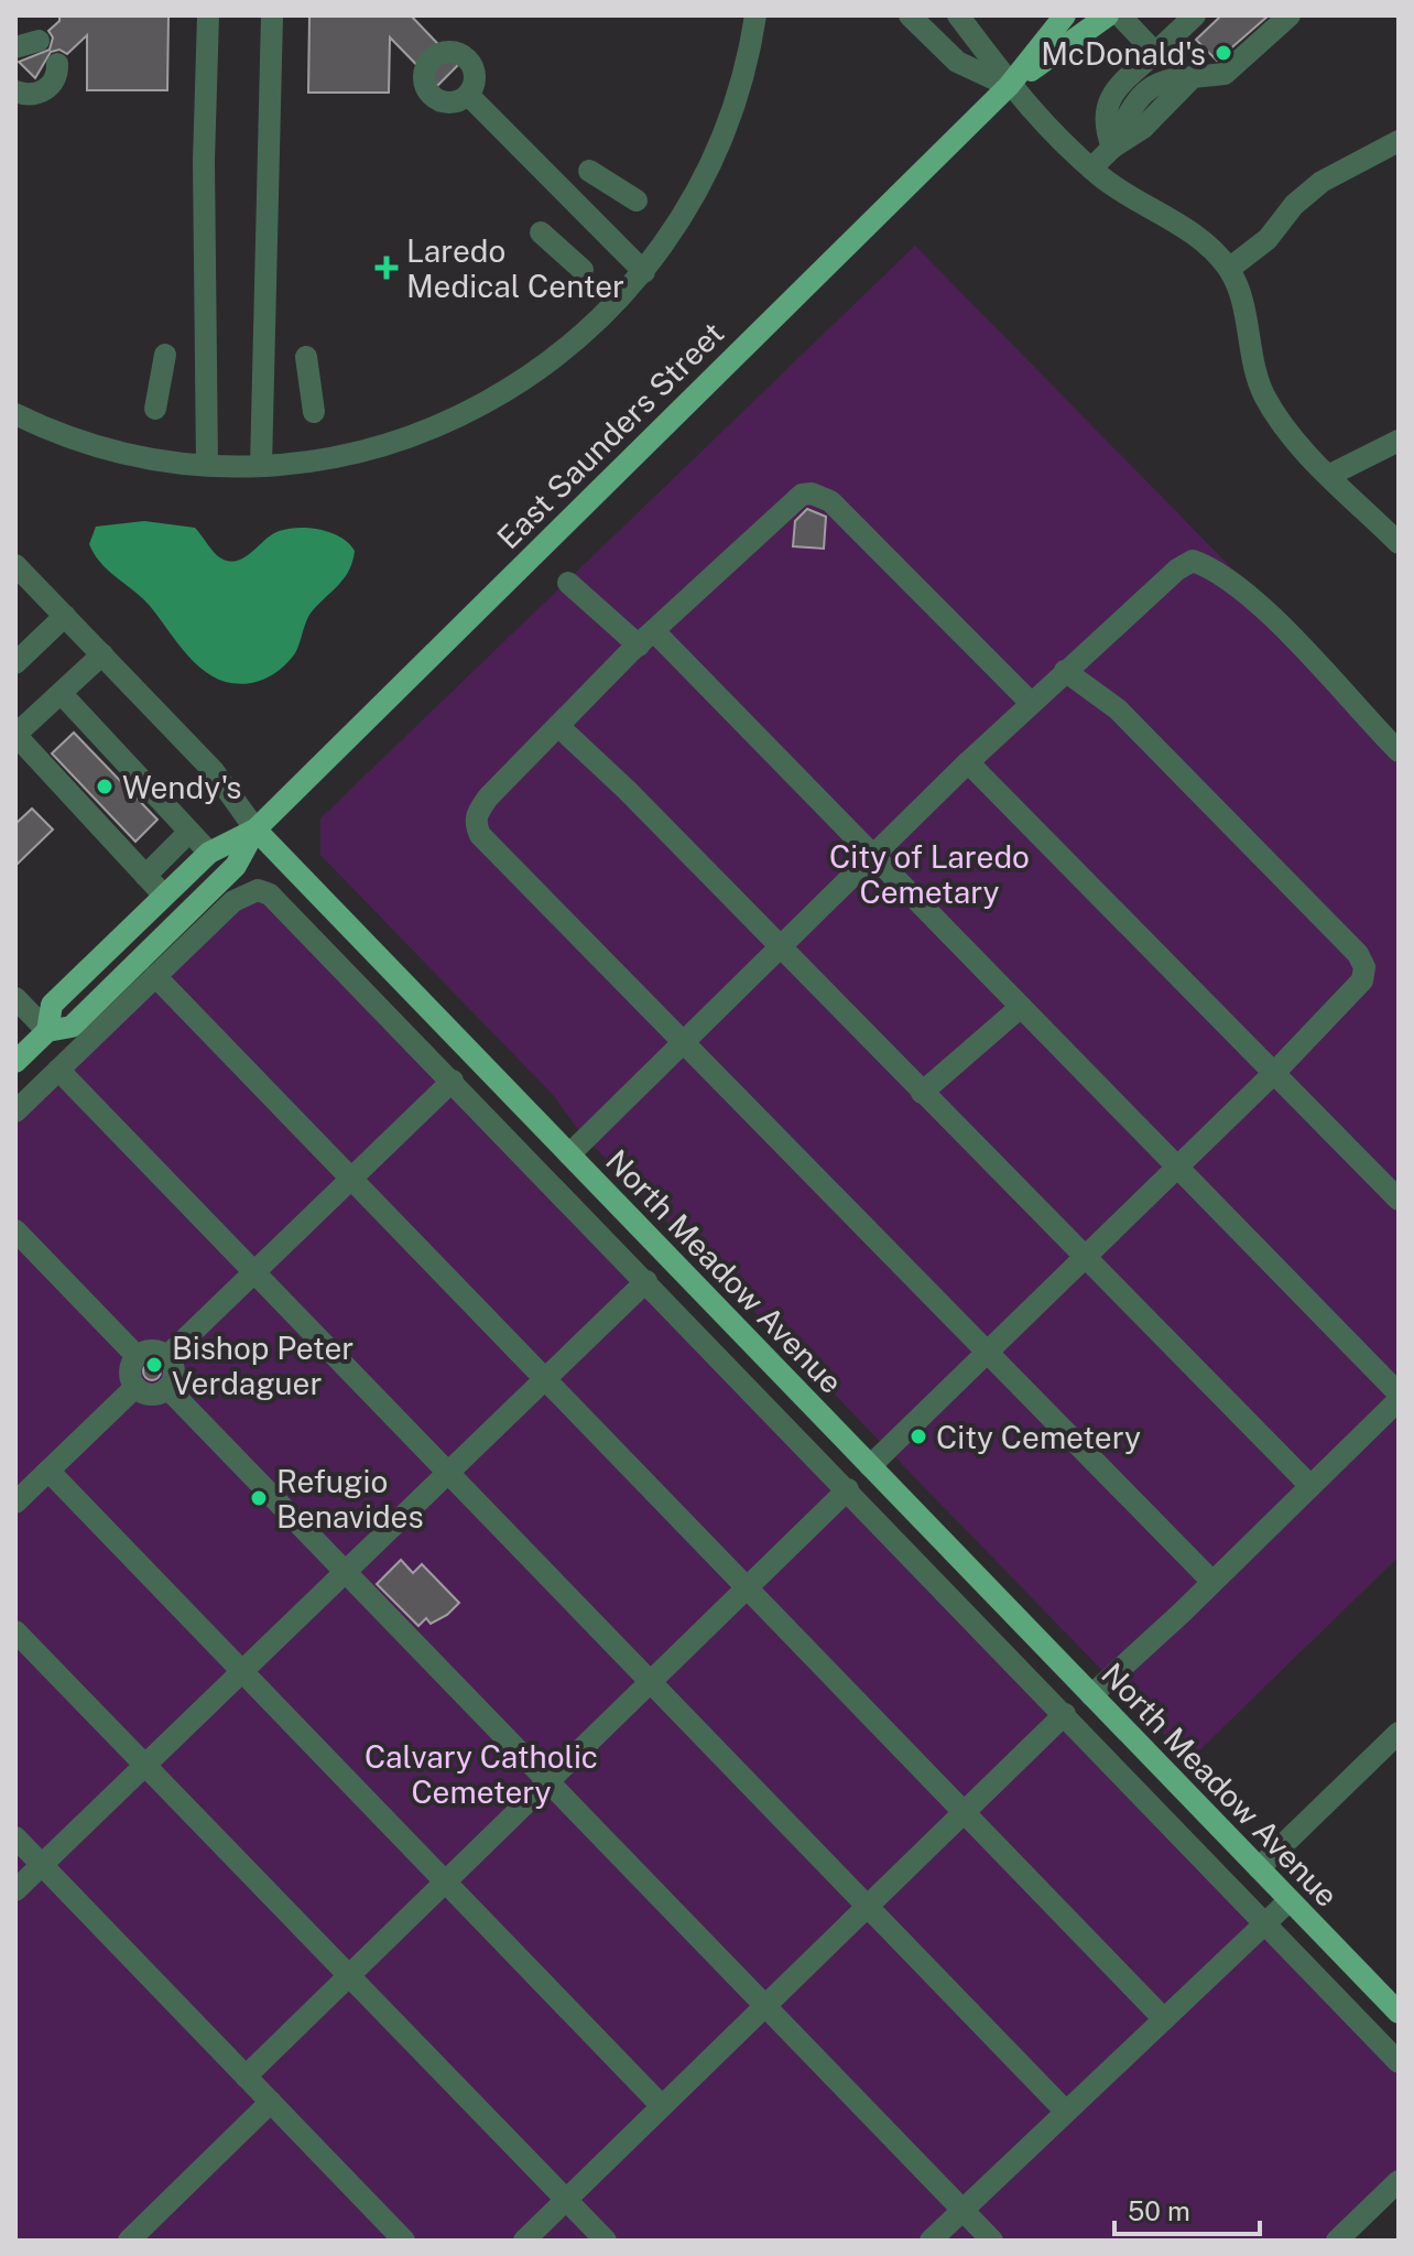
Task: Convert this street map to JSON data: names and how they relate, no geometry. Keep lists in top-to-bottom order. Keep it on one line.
{"streets":{"main road":["East Saunders Street","North Meadow Avenue"]},"crossings":[["East Saunders Street","North Meadow Avenue"]],"parks":["City of Laredo Cemetary","Calvary Catholic Cemetery"],"places":{"other":["McDonald's","Wendy's","Bishop Peter Verdaguer","City Cemetery","Refugio Benavides"],"health":["Laredo Medical Center"]},"scale_bar":"50 m"}
